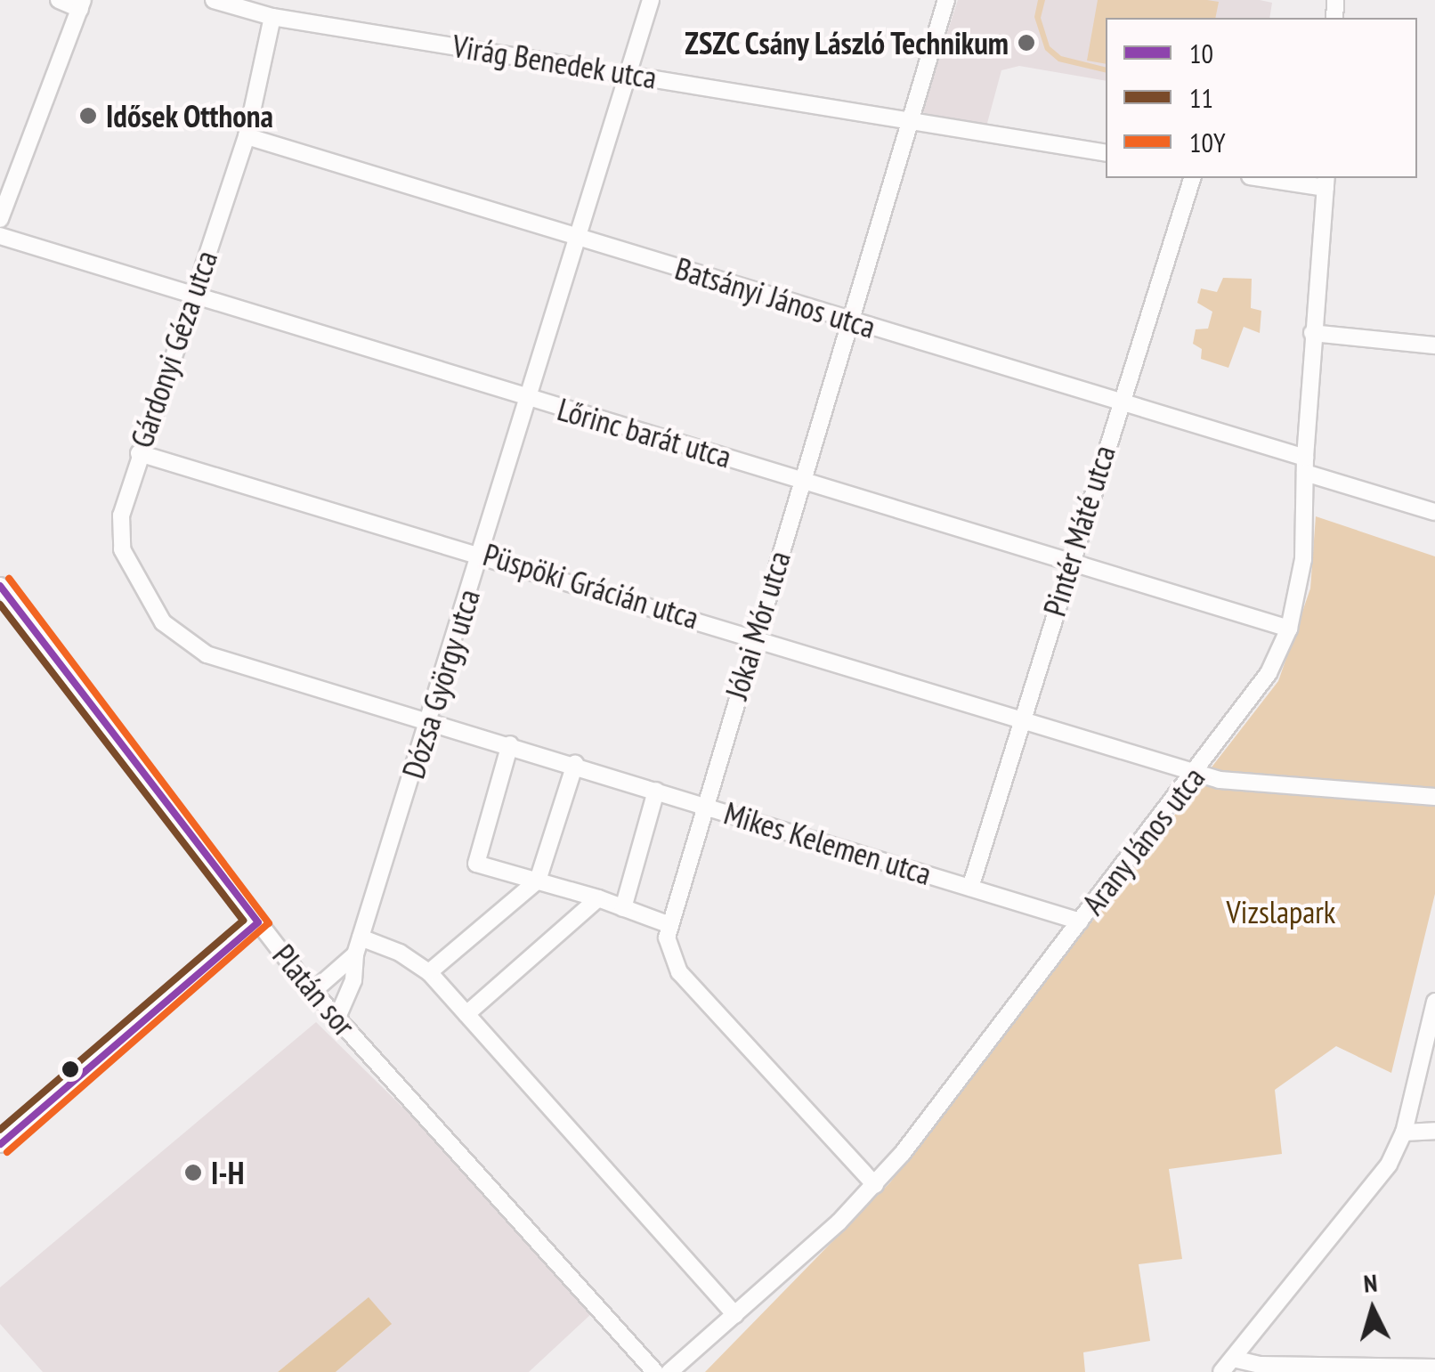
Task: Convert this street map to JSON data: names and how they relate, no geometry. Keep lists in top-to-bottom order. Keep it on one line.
{"streets":{"street":["Virág Benedek utca","Batsányi János utca","Gárdonyi Géza utca","Lőrinc barát utca","Pintér Máté utca","Püspöki Grácián utca","Jókai Mór utca","Dózsa György utca","Arany János utca","Mikes Kelemen utca","Platán sor"]},"crossings":[["Virág Benedek utca","Gárdonyi Géza utca"],["Virág Benedek utca","Jókai Mór utca"],["Virág Benedek utca","Dózsa György utca"],["Batsányi János utca","Gárdonyi Géza utca"],["Batsányi János utca","Pintér Máté utca"],["Batsányi János utca","Jókai Mór utca"],["Batsányi János utca","Dózsa György utca"],["Batsányi János utca","Arany János utca"],["Gárdonyi Géza utca","Lőrinc barát utca"],["Gárdonyi Géza utca","Püspöki Grácián utca"],["Gárdonyi Géza utca","Mikes Kelemen utca"],["Lőrinc barát utca","Pintér Máté utca"],["Lőrinc barát utca","Jókai Mór utca"],["Lőrinc barát utca","Dózsa György utca"],["Lőrinc barát utca","Arany János utca"],["Pintér Máté utca","Püspöki Grácián utca"],["Pintér Máté utca","Mikes Kelemen utca"],["Püspöki Grácián utca","Jókai Mór utca"],["Püspöki Grácián utca","Dózsa György utca"],["Püspöki Grácián utca","Arany János utca"],["Jókai Mór utca","Arany János utca"],["Jókai Mór utca","Mikes Kelemen utca"],["Dózsa György utca","Mikes Kelemen utca"],["Dózsa György utca","Platán sor"],["Arany János utca","Mikes Kelemen utca"]],"parks":["Vizslapark"],"places":["ZSZC Csány László Technikum","Idősek Otthona","I-H"],"lines":["transit line 10Y","transit line 10","transit line 11"],"legend":["10","11","10Y"],"north":"top"}
